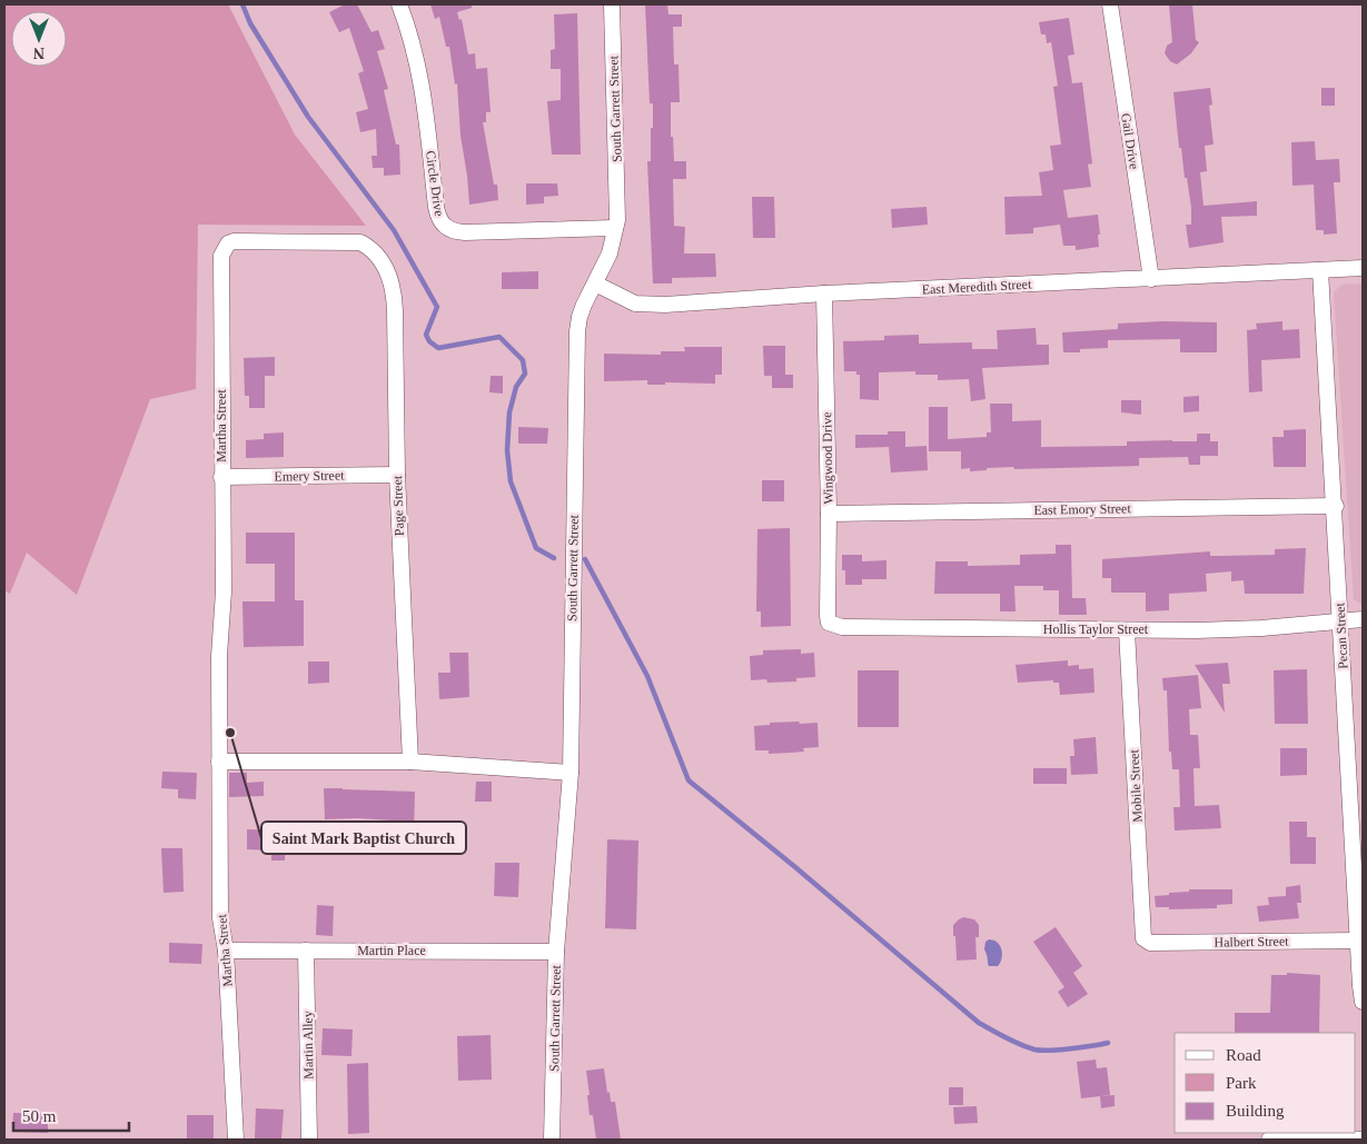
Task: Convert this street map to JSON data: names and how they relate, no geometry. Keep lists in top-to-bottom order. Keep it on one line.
{"streets":{"street":["South Garrett Street","Gail Drive","Circle Drive","East Meredith Street","Martha Street","Wingwood Drive","Emery Street","Page Street","East Emory Street","Hollis Taylor Street","Pecan Street","Mobile Street","Halbert Street","Martin Place","Martin Alley"]},"crossings":[["South Garrett Street","Circle Drive"],["South Garrett Street","East Meredith Street"],["South Garrett Street","Martin Place"],["Gail Drive","East Meredith Street"],["East Meredith Street","Wingwood Drive"],["East Meredith Street","Pecan Street"],["Martha Street","Emery Street"],["Martha Street","Page Street"],["Martha Street","Martin Place"],["Wingwood Drive","East Emory Street"],["Wingwood Drive","Hollis Taylor Street"],["Emery Street","Page Street"],["East Emory Street","Pecan Street"],["Hollis Taylor Street","Pecan Street"],["Hollis Taylor Street","Mobile Street"],["Pecan Street","Halbert Street"],["Mobile Street","Halbert Street"],["Martin Place","Martin Alley"]],"places":["Saint Mark Baptist Church"],"legend":["Road","Park","Building"],"scale_bar":"50 m","north":"bottom"}
